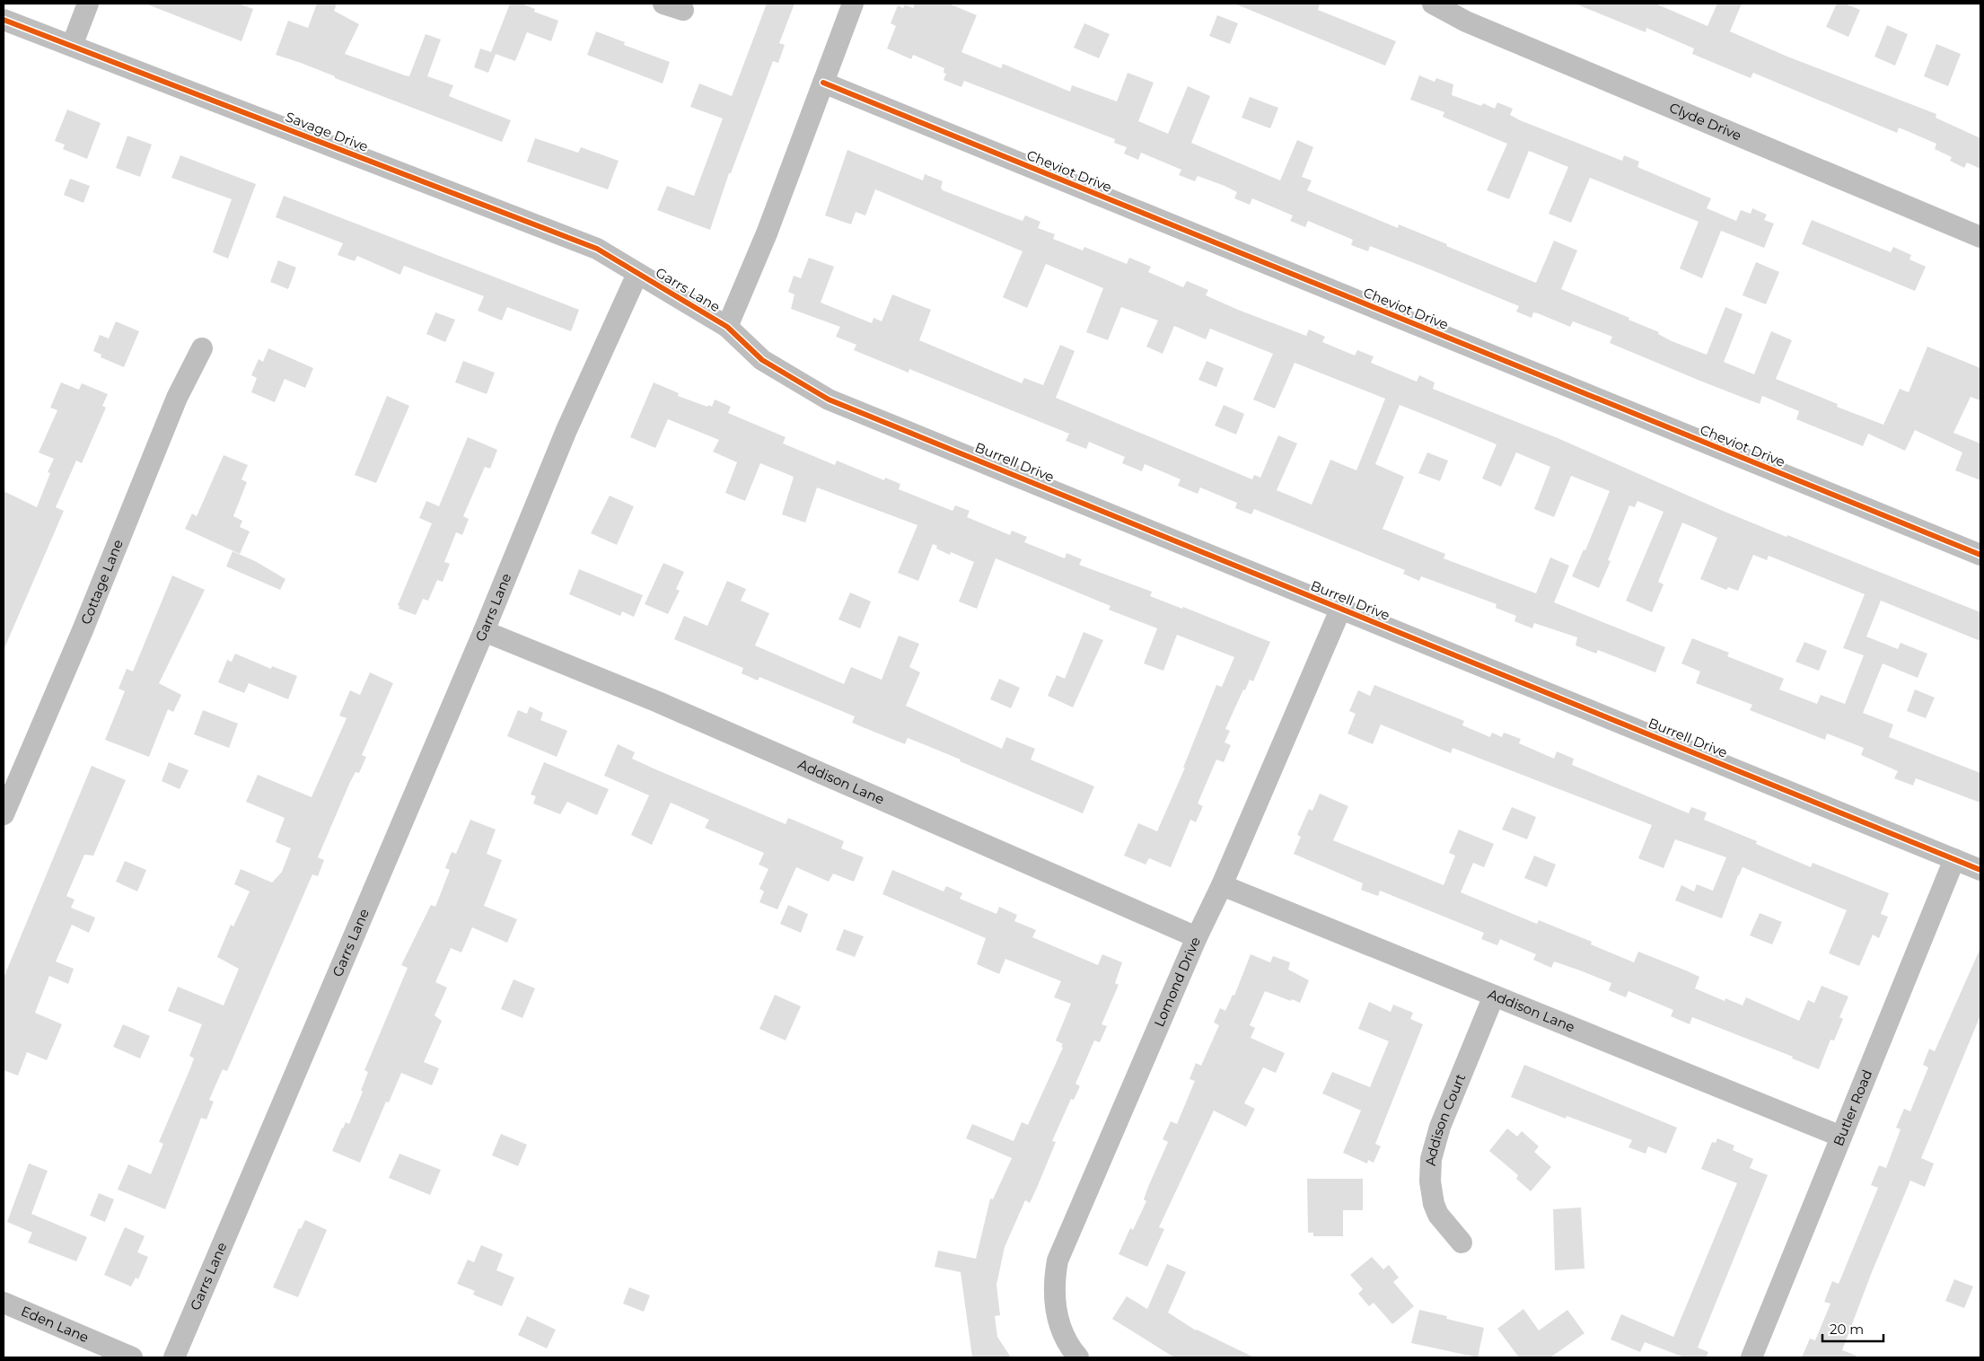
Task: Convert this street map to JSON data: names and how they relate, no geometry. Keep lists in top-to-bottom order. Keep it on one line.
{"streets":{"street":["Clyde Drive","Savage Drive","Cheviot Drive","Garrs Lane","Burrell Drive","Cottage Lane","Addison Lane","Lomond Drive","Butler Road","Addison Court","Eden Lane"]},"crossings":[["Savage Drive","Garrs Lane"],["Cheviot Drive","Garrs Lane"],["Garrs Lane","Burrell Drive"],["Garrs Lane","Addison Lane"],["Burrell Drive","Lomond Drive"],["Burrell Drive","Butler Road"],["Addison Lane","Lomond Drive"],["Addison Lane","Butler Road"],["Addison Lane","Addison Court"]],"scale_bar":"20 m"}
